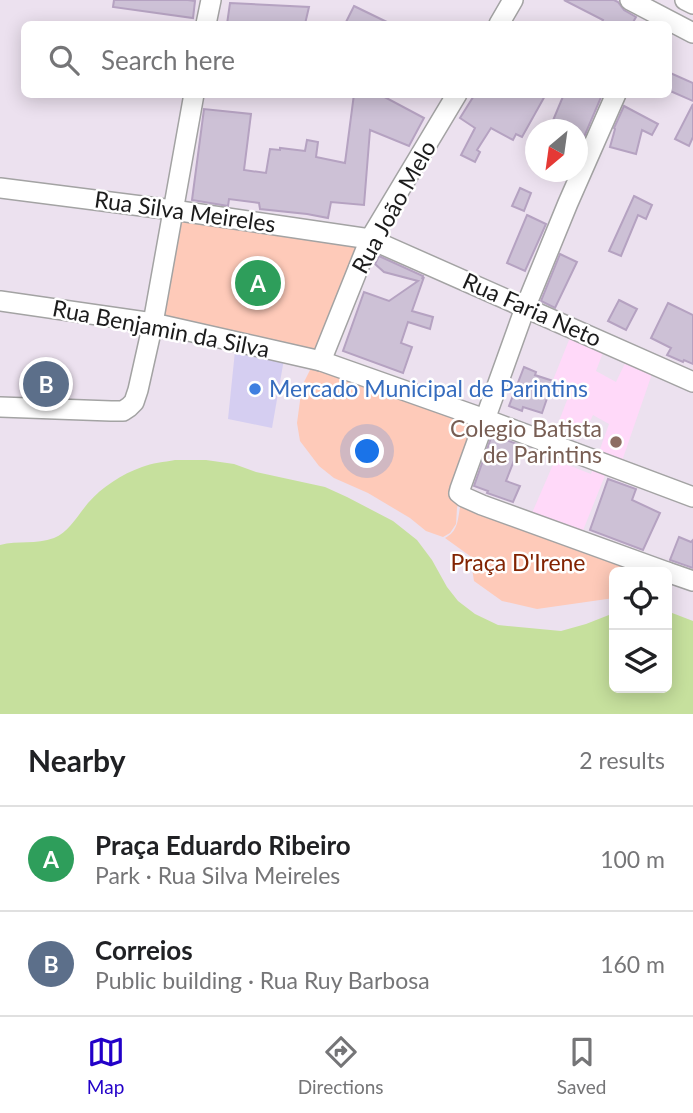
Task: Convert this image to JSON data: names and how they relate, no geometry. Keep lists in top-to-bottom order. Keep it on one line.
{"streets":{"street":["Rua João Melo","Rua Silva Meireles","Rua Faria Neto","Rua Benjamin da Silva"]},"crossings":[["Rua João Melo","Rua Silva Meireles"],["Rua João Melo","Rua Faria Neto"],["Rua João Melo","Rua Benjamin da Silva"],["Rua Silva Meireles","Rua Faria Neto"]],"parks":["Praça D'Irene"],"places":["Mercado Municipal de Parintins","Colegio Batista de Parintins"],"north":"bottom left","page":{"search":"Search here","pins":["A","B"],"heading":["Nearby","2 results"],"list":[{"mark":"A","name":"Praça Eduardo Ribeiro","note":"Park · Rua Silva Meireles","value":"100 m"},{"mark":"B","name":"Correios","note":"Public building · Rua Ruy Barbosa","value":"160 m"}],"nav":["Map","Directions","Saved"]}}
